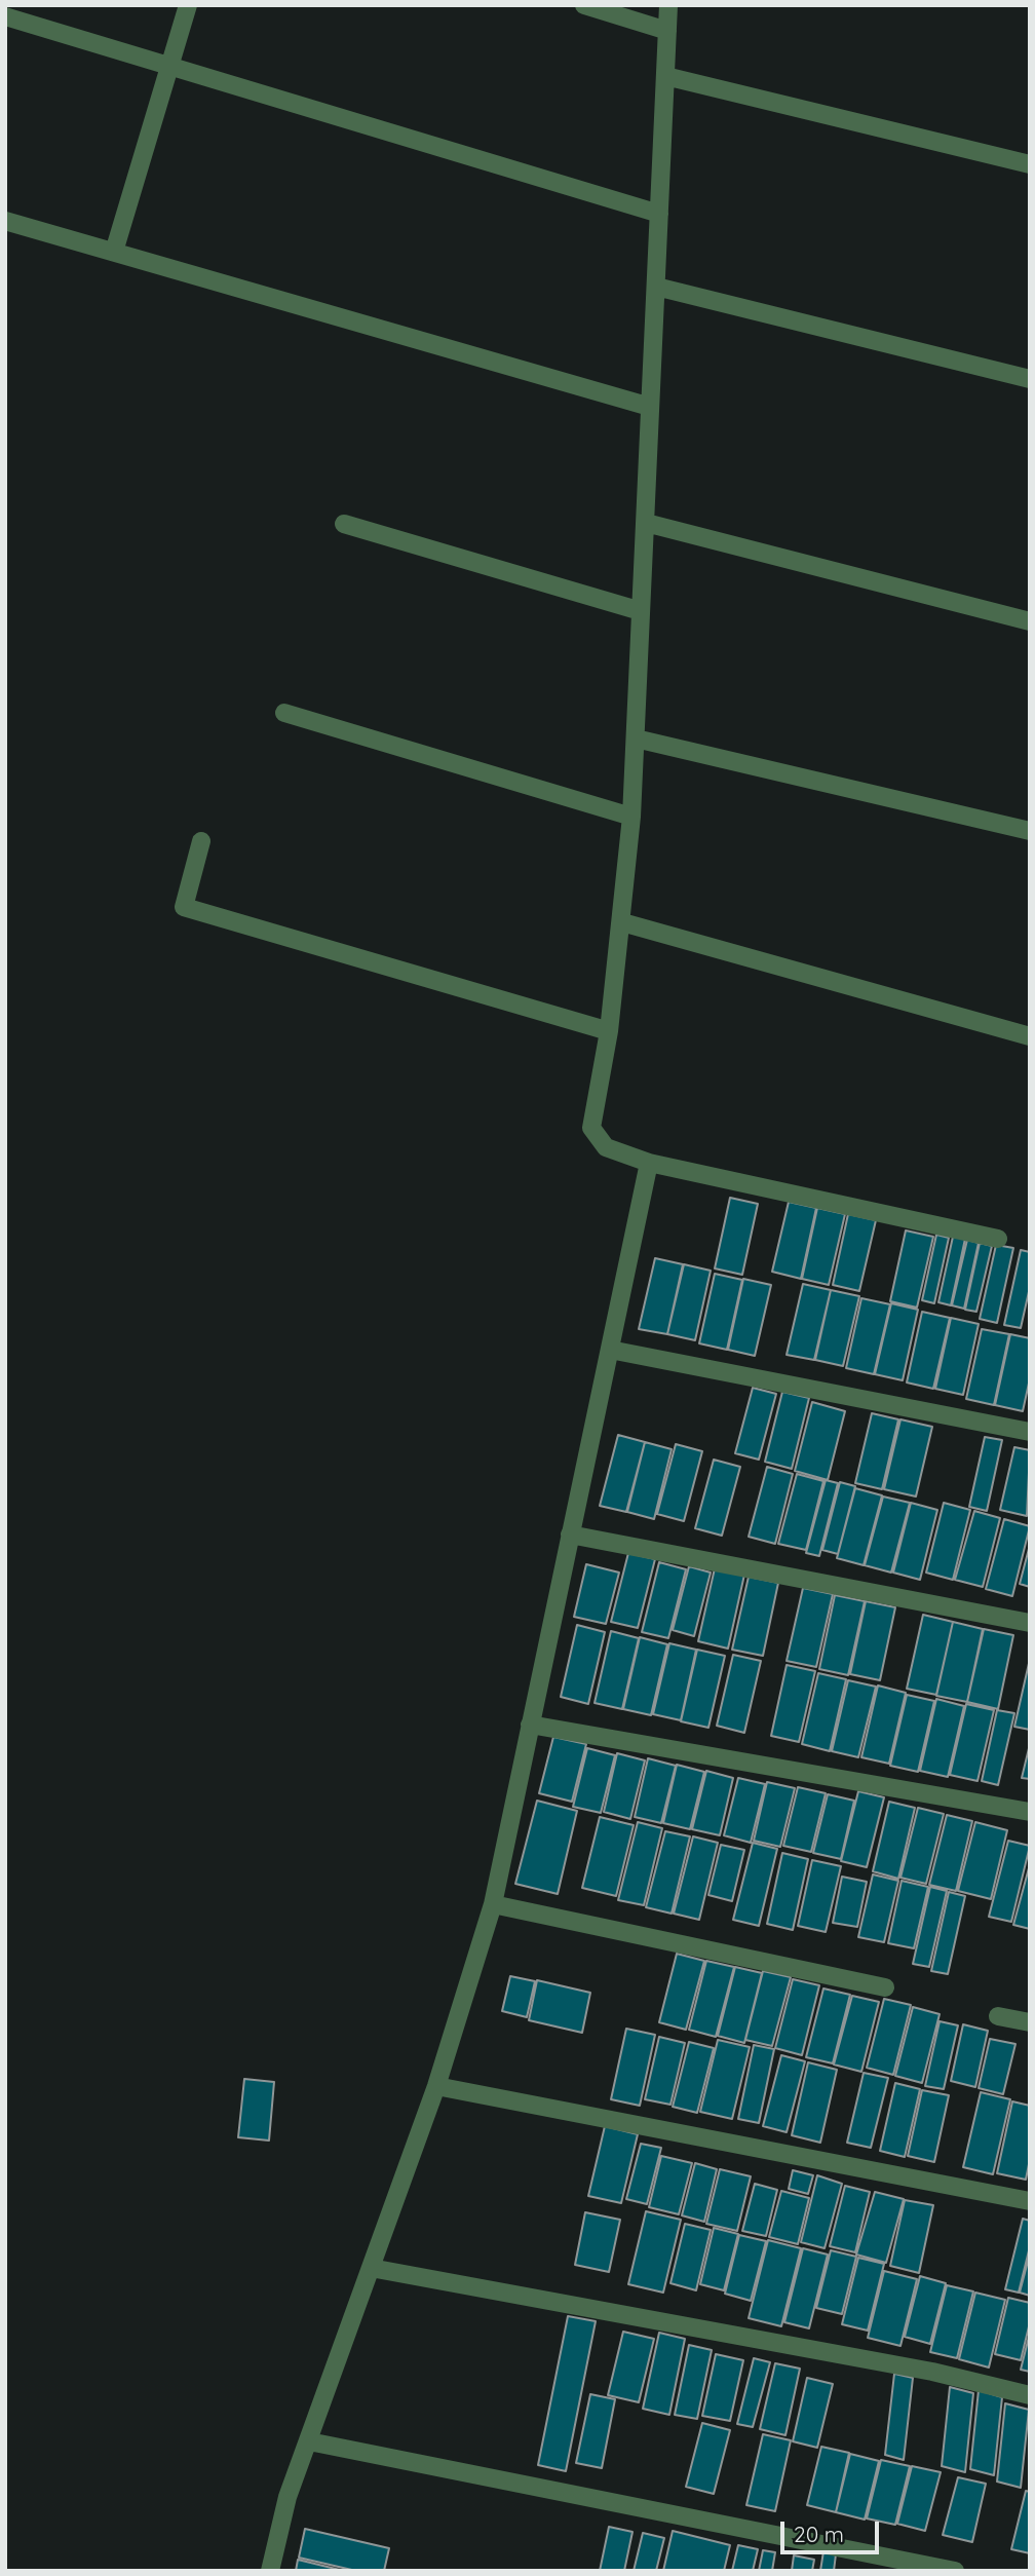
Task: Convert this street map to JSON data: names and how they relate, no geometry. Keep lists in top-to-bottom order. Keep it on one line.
{"scale_bar":"20 m"}
